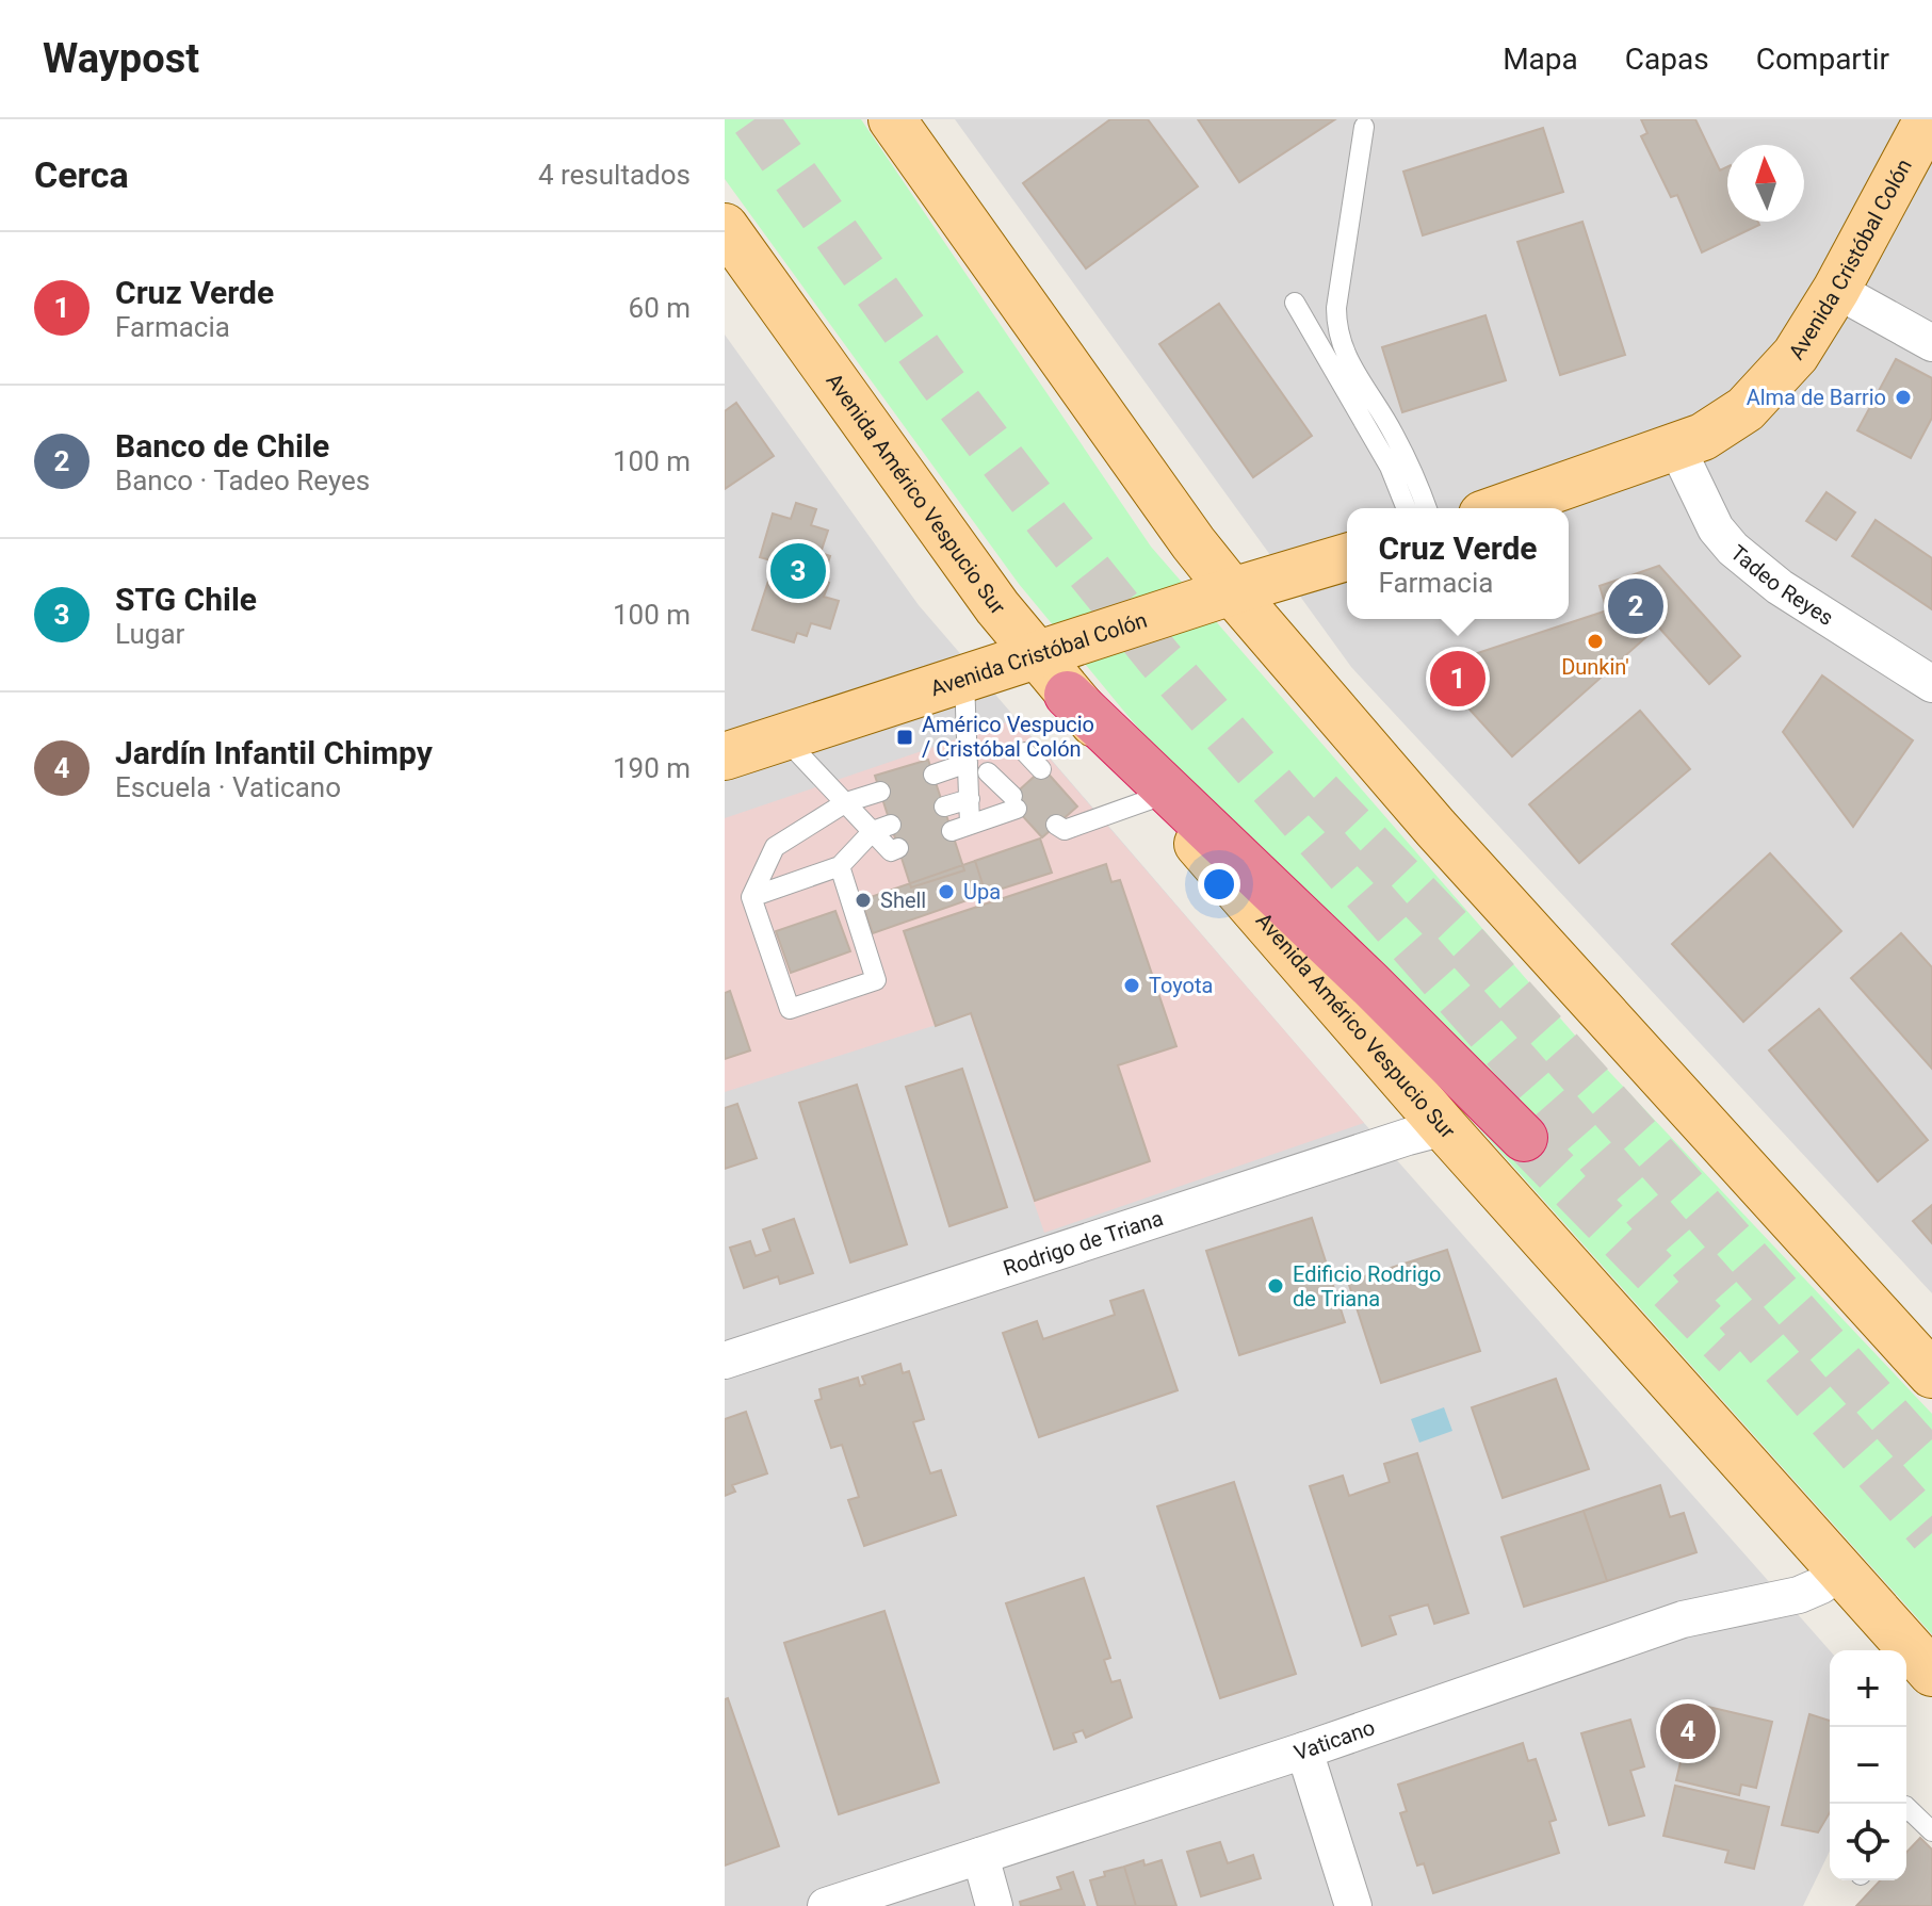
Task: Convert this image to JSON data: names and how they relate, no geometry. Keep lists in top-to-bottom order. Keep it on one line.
{"streets":{"main road":["Avenida Cristóbal Colón","Avenida Américo Vespucio Sur"],"street":["Tadeo Reyes","Rodrigo de Triana","Vaticano"]},"crossings":[["Avenida Cristóbal Colón","Avenida Américo Vespucio Sur"],["Avenida Cristóbal Colón","Tadeo Reyes"],["Avenida Américo Vespucio Sur","Rodrigo de Triana"],["Avenida Américo Vespucio Sur","Vaticano"]],"places":{"other":["Alma de Barrio","Dunkin'","Upa","Shell","Toyota","Edificio Rodrigo de Triana"],"transit":["Américo Vespucio / Cristóbal Colón"]},"north":"top","page":{"header":"Waypost","nav":["Mapa","Capas","Compartir"],"heading":["Cerca","4 resultados"],"list":[{"mark":"1","name":"Cruz Verde","note":"Farmacia","value":"60 m"},{"mark":"2","name":"Banco de Chile","note":"Banco · Tadeo Reyes","value":"100 m"},{"mark":"3","name":"STG Chile","note":"Lugar","value":"100 m"},{"mark":"4","name":"Jardín Infantil Chimpy","note":"Escuela · Vaticano","value":"190 m"}],"popup":["Cruz Verde","Farmacia"],"pins":["3","2","1","4"],"map_buttons":["+","−"]}}
